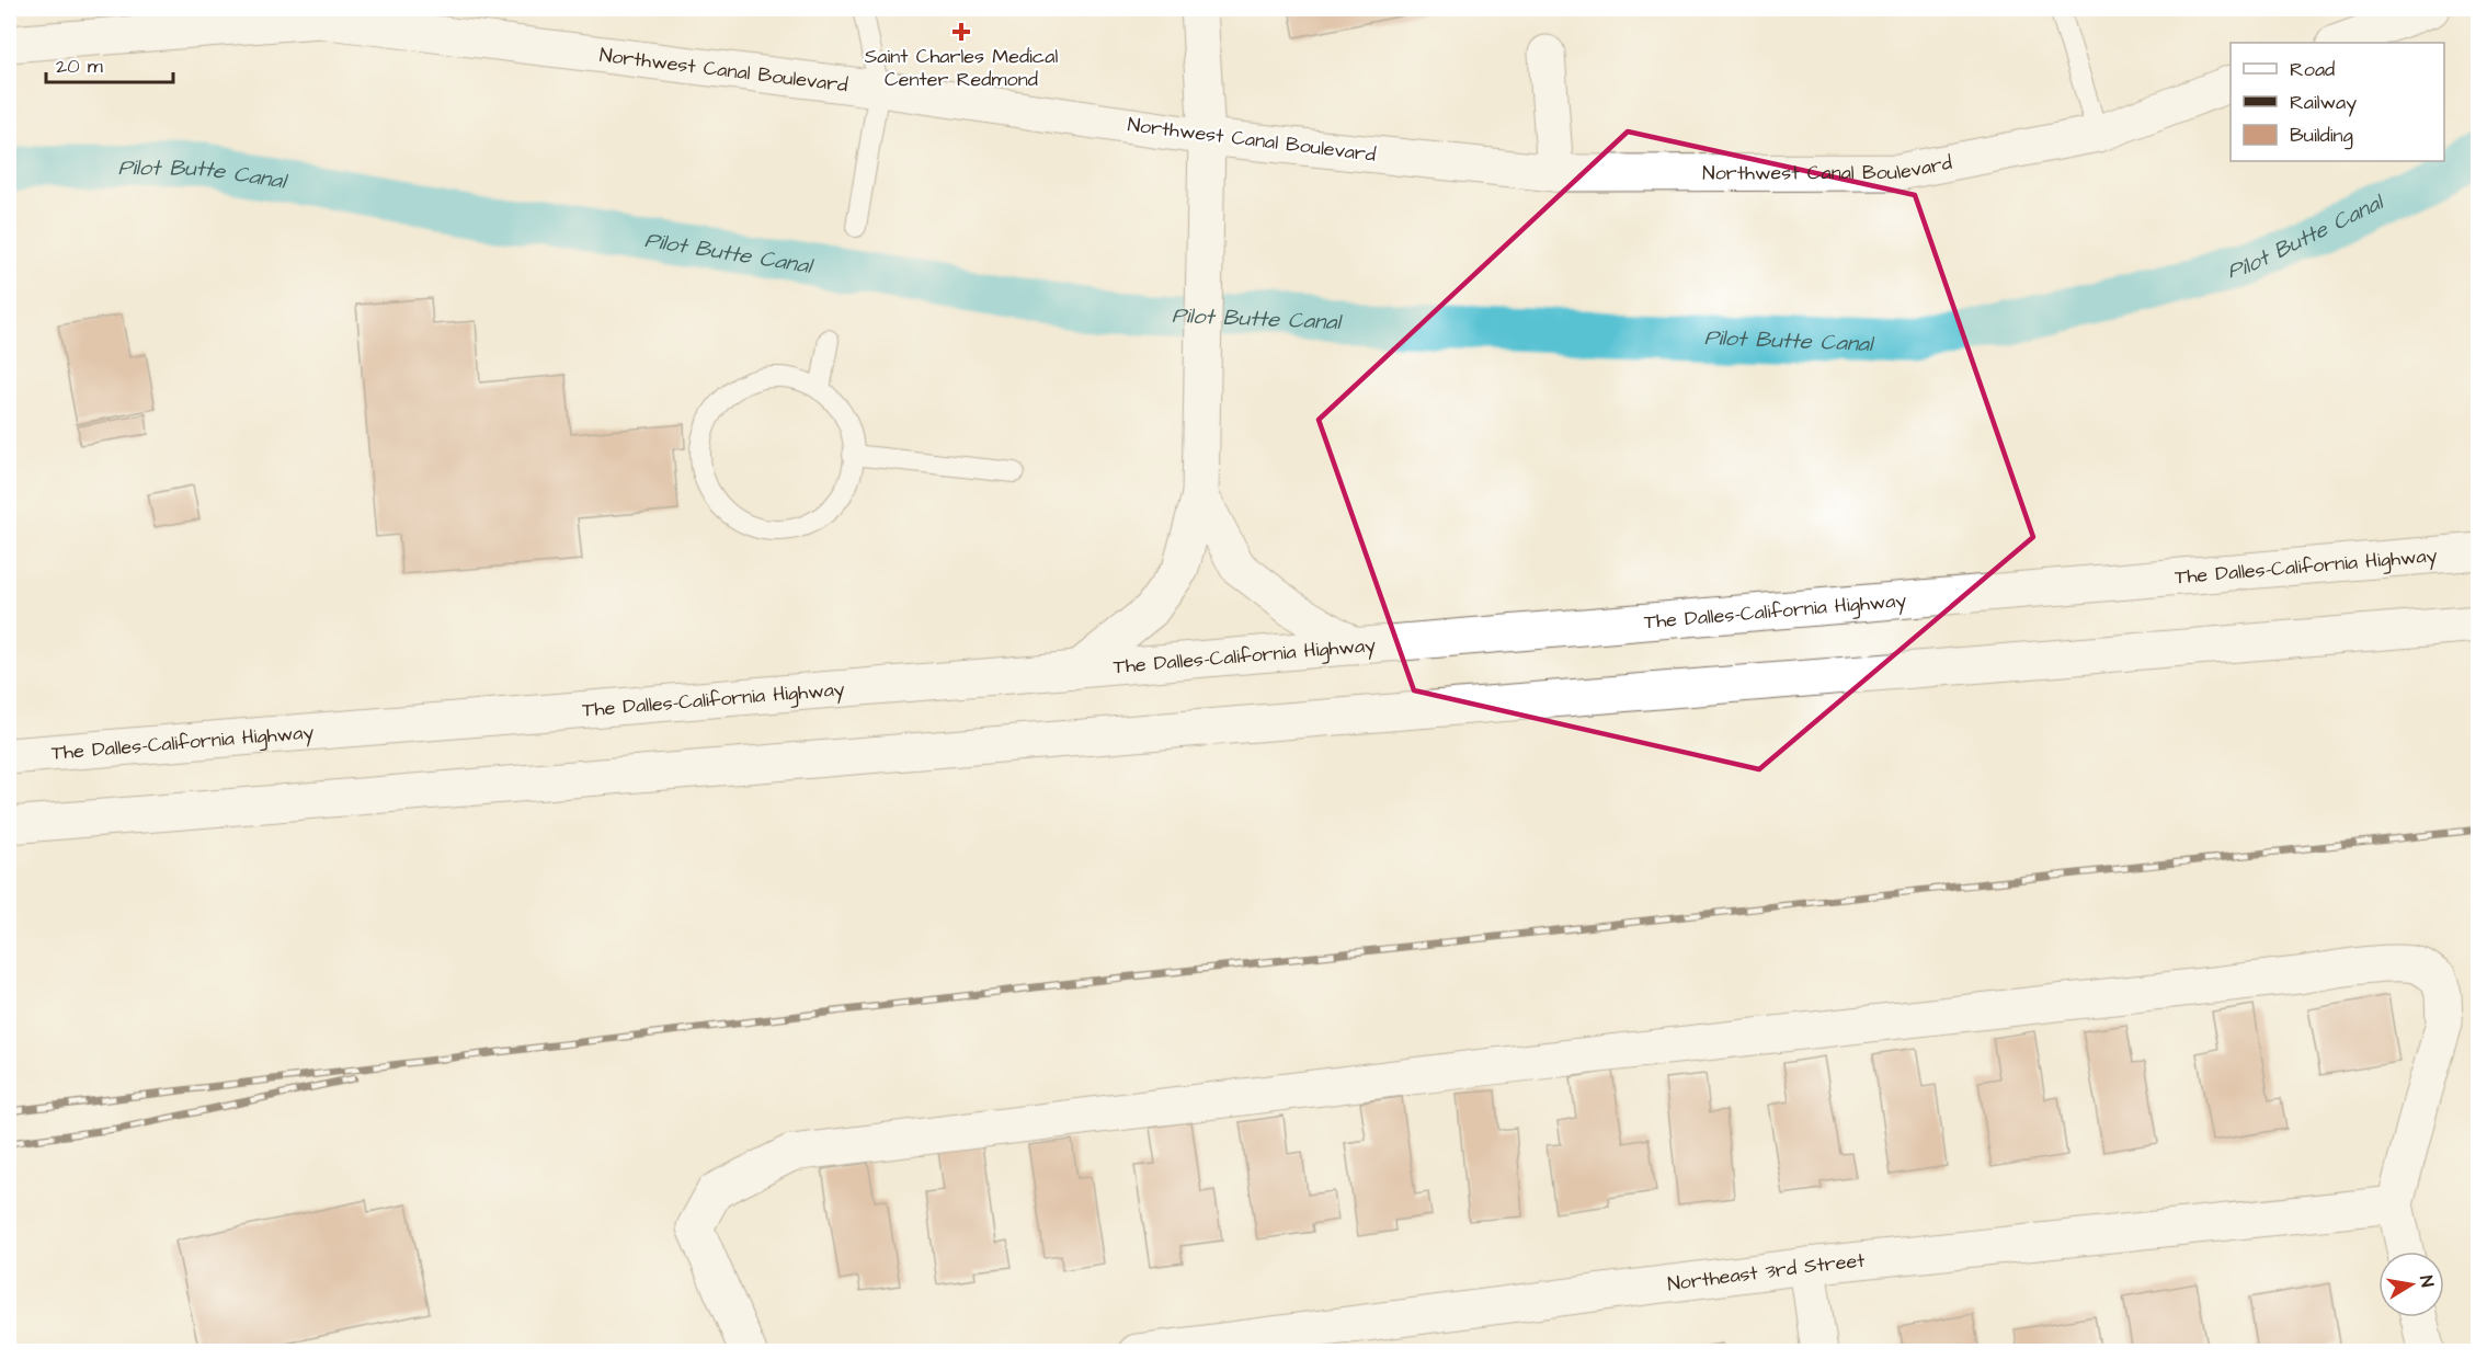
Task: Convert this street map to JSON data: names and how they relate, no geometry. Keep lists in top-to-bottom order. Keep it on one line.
{"streets":{"main road":["Northwest Canal Boulevard","The Dalles-California Highway","Northeast 3rd Street"]},"water":["Pilot Butte Canal"],"places":{"health":["Saint Charles Medical Center Redmond"]},"legend":["Road","Railway","Building"],"scale_bar":"20 m","north":"right"}
